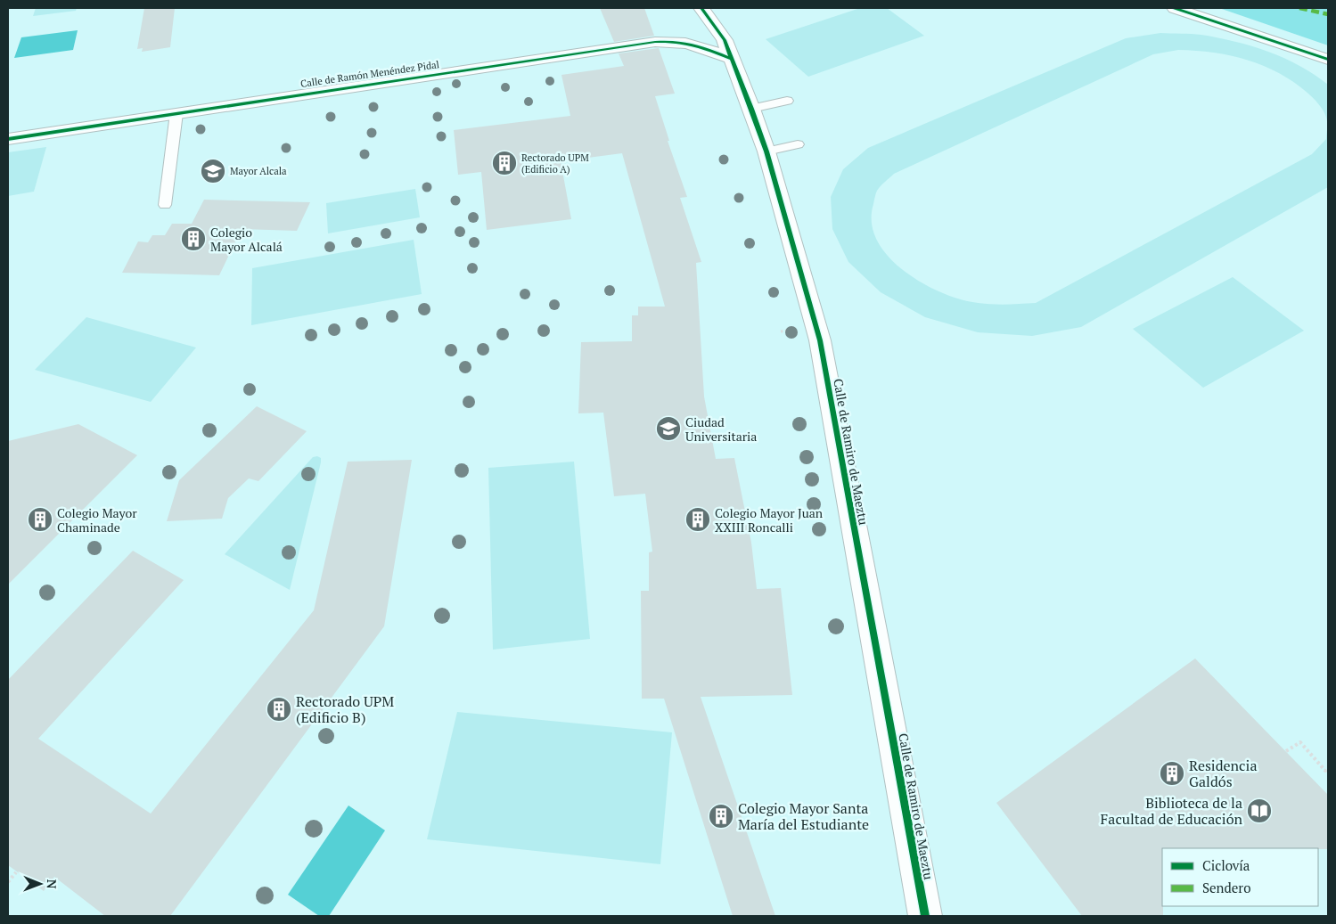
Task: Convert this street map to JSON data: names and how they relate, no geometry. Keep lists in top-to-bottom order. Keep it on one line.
{"streets":{"street":["Calle de Ramón Menéndez Pidal","Calle de Ramiro de Maeztu"]},"crossings":[["Calle de Ramón Menéndez Pidal","Calle de Ramiro de Maeztu"]],"places":{"building":["Rectorado UPM (Edificio A)","Colegio Mayor Alcalá","Colegio Mayor Chaminade","Colegio Mayor Juan XXIII Roncalli","Rectorado UPM (Edificio B)","Residencia Galdós","Colegio Mayor Santa María del Estudiante"],"school or university":["Mayor Alcala","Ciudad Universitaria"],"library":["Biblioteca de la Facultad de Educación"]},"legend":["Ciclovía","Sendero"],"north":"right"}
